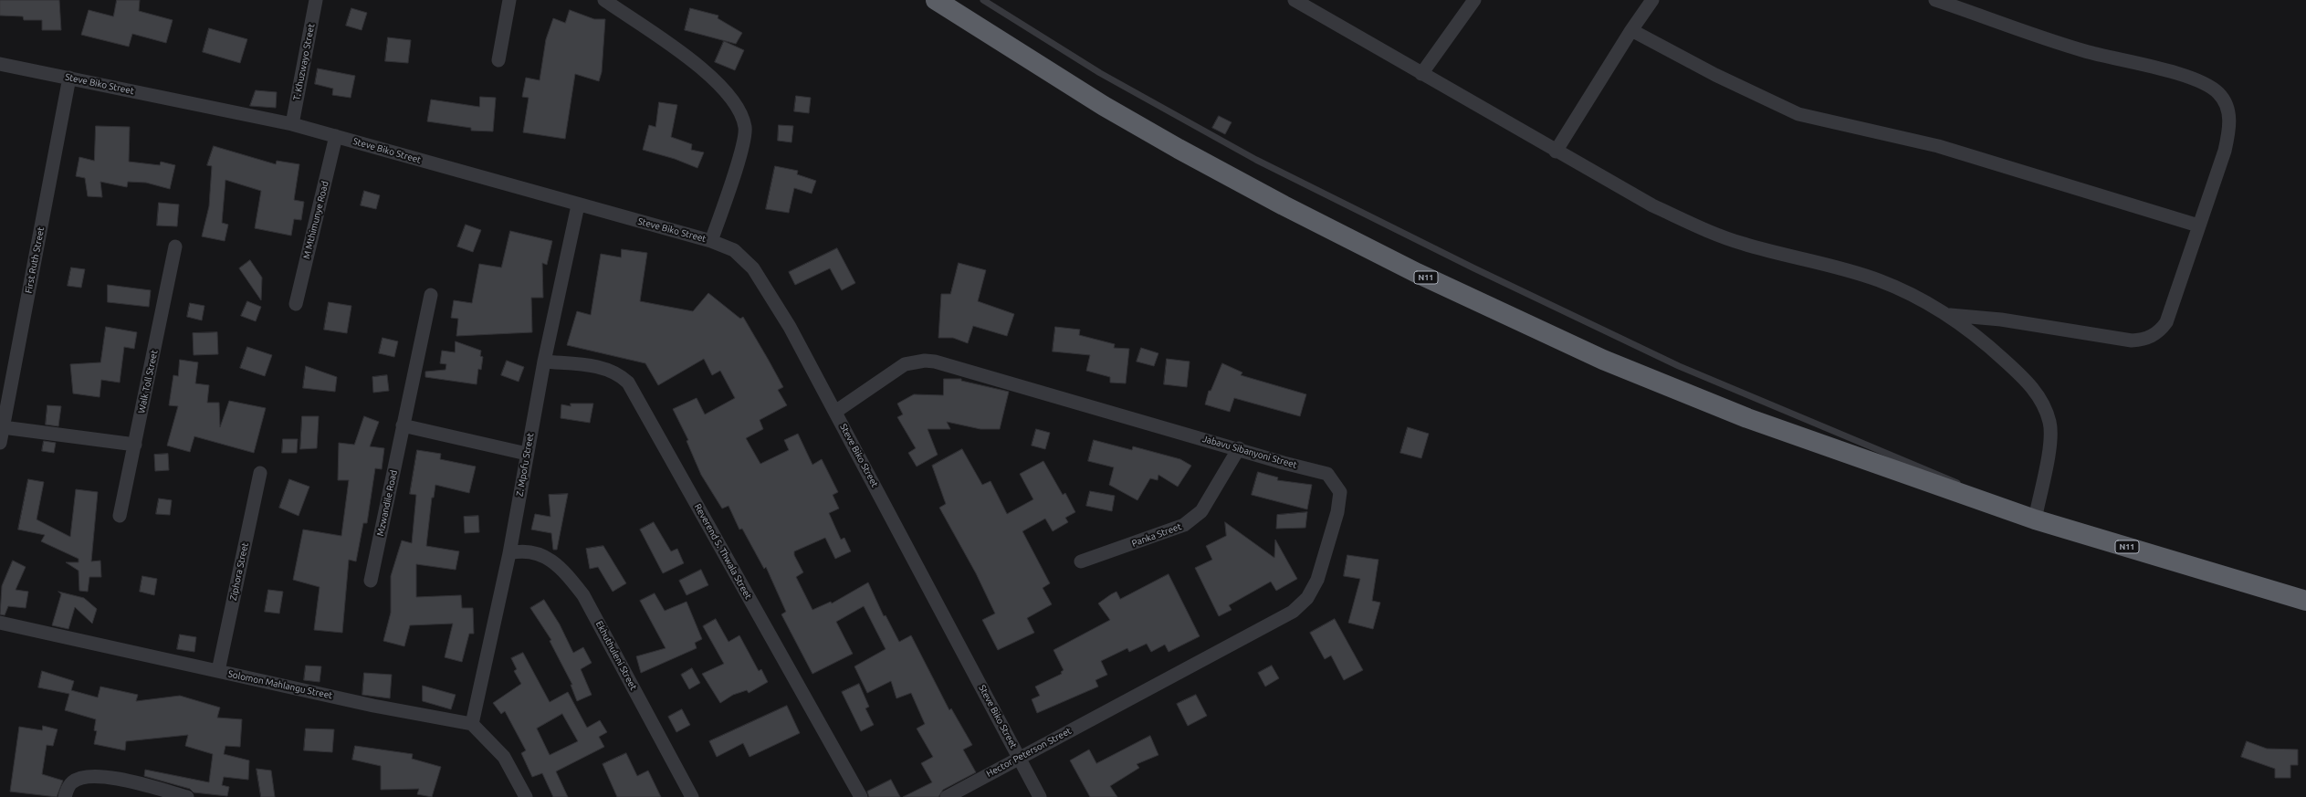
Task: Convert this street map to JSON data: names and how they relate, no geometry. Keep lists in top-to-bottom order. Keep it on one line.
{"streets":{"highway":["N11"],"street":["T. Khuzwayo Street","Steve Biko Street","M Mthimunye Road","First Ruth Street","Walk Toll Street","Jabavu Sibanyoni Street","Z. Mpofu Street","Mzwandile Road","Panka Street","Reverend S. Thwala Street","Ziphora Street","Ekhuthuleni Street","Solomon Mahlangu Street","Hector Peterson Street"]},"crossings":[["T. Khuzwayo Street","Steve Biko Street"],["Steve Biko Street","M Mthimunye Road"],["Steve Biko Street","First Ruth Street"],["Steve Biko Street","Jabavu Sibanyoni Street"],["Steve Biko Street","Z. Mpofu Street"],["Steve Biko Street","Hector Peterson Street"],["Jabavu Sibanyoni Street","Panka Street"],["Jabavu Sibanyoni Street","Hector Peterson Street"],["Z. Mpofu Street","Reverend S. Thwala Street"],["Z. Mpofu Street","Ekhuthuleni Street"],["Z. Mpofu Street","Solomon Mahlangu Street"],["Ziphora Street","Solomon Mahlangu Street"]]}
